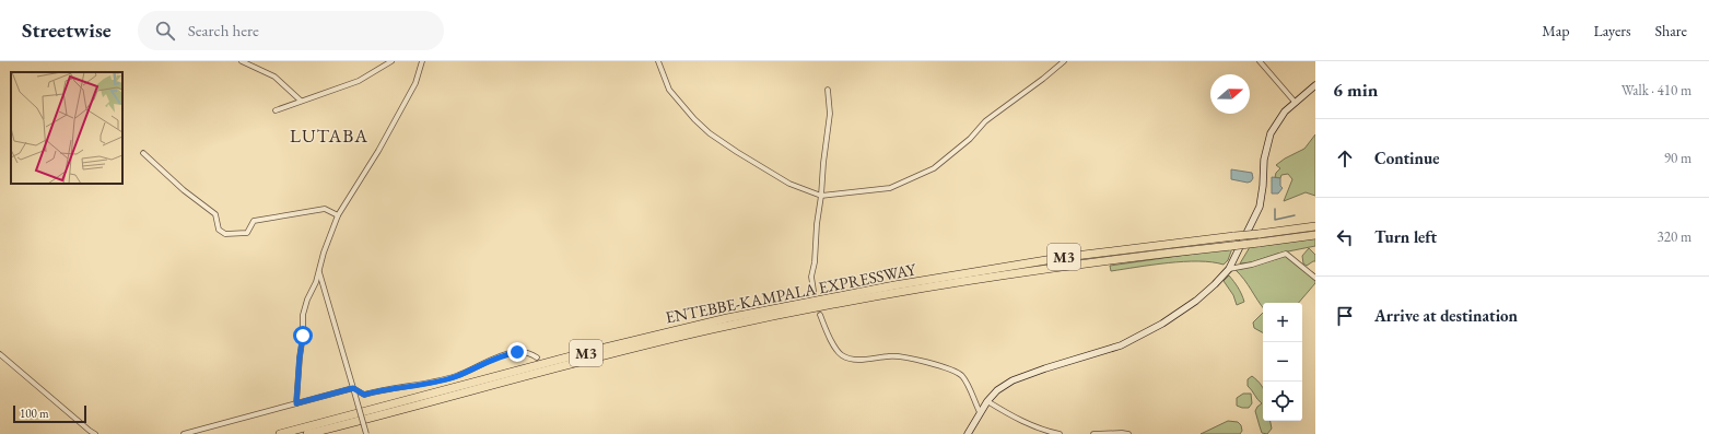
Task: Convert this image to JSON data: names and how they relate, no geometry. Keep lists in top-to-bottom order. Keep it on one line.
{"streets":{"highway":["M3","ENTEBBE-KAMPALA EXPRESSWAY"]},"districts":["LUTABA"],"scale_bar":"100 m","north":"right","page":{"header":"Streetwise","search":"Search here","nav":["Map","Layers","Share"],"heading":["6 min","Walk · 410 m"],"list":[["Continue","90 m"],["Turn left","320 m"],"Arrive at destination"],"map_buttons":["+","−"],"scale":"100 m"}}
